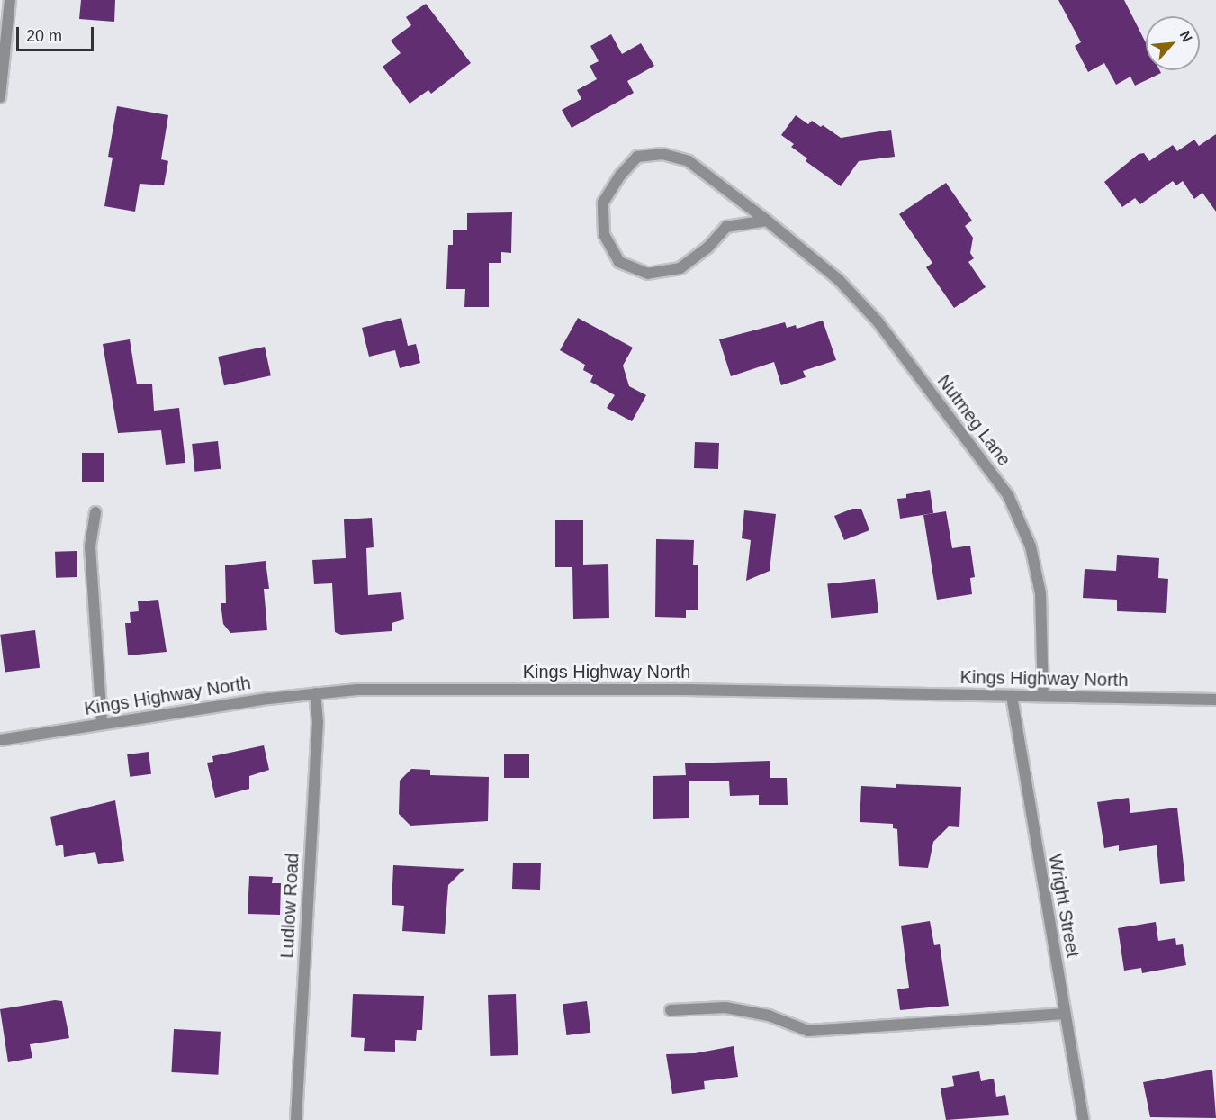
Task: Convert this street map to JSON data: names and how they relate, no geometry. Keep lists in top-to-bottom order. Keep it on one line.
{"streets":{"street":["Nutmeg Lane","Kings Highway North","Ludlow Road","Wright Street"]},"crossings":[["Nutmeg Lane","Kings Highway North"],["Kings Highway North","Ludlow Road"],["Kings Highway North","Wright Street"]],"scale_bar":"20 m","north":"top right"}
